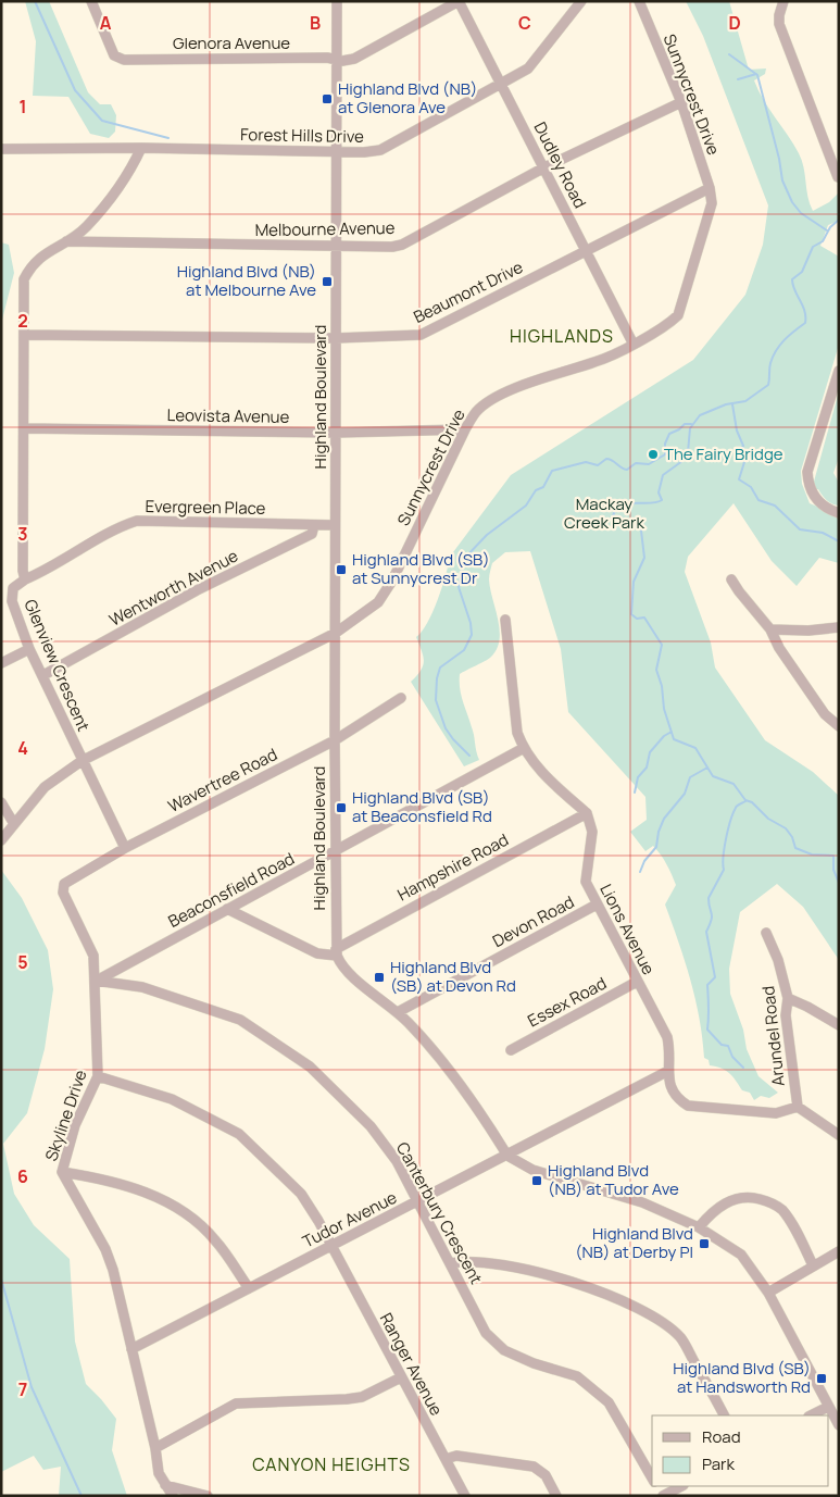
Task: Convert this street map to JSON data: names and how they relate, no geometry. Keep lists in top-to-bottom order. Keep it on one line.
{"streets":{"street":["Glenora Avenue","Sunnycrest Drive","Forest Hills Drive","Dudley Road","Melbourne Avenue","Beaumont Drive","Highland Boulevard","Leovista Avenue","Evergreen Place","Wentworth Avenue","Glenview Crescent","Wavertree Road","Hampshire Road","Beaconsfield Road","Devon Road","Lions Avenue","Essex Road","Arundel Road","Skyline Drive","Canterbury Crescent","Tudor Avenue","Ranger Avenue"]},"crossings":[["Glenora Avenue","Dudley Road"],["Glenora Avenue","Highland Boulevard"],["Sunnycrest Drive","Dudley Road"],["Sunnycrest Drive","Melbourne Avenue"],["Sunnycrest Drive","Beaumont Drive"],["Sunnycrest Drive","Highland Boulevard"],["Sunnycrest Drive","Leovista Avenue"],["Sunnycrest Drive","Glenview Crescent"],["Forest Hills Drive","Dudley Road"],["Forest Hills Drive","Highland Boulevard"],["Forest Hills Drive","Glenview Crescent"],["Dudley Road","Melbourne Avenue"],["Dudley Road","Beaumont Drive"],["Melbourne Avenue","Highland Boulevard"],["Melbourne Avenue","Glenview Crescent"],["Beaumont Drive","Highland Boulevard"],["Beaumont Drive","Glenview Crescent"],["Highland Boulevard","Leovista Avenue"],["Highland Boulevard","Evergreen Place"],["Highland Boulevard","Wavertree Road"],["Highland Boulevard","Hampshire Road"],["Highland Boulevard","Beaconsfield Road"],["Leovista Avenue","Glenview Crescent"],["Evergreen Place","Wentworth Avenue"],["Evergreen Place","Glenview Crescent"],["Wentworth Avenue","Glenview Crescent"],["Glenview Crescent","Wavertree Road"],["Wavertree Road","Skyline Drive"],["Hampshire Road","Lions Avenue"],["Beaconsfield Road","Skyline Drive"],["Beaconsfield Road","Canterbury Crescent"],["Devon Road","Lions Avenue"],["Lions Avenue","Essex Road"],["Lions Avenue","Arundel Road"],["Lions Avenue","Tudor Avenue"],["Skyline Drive","Canterbury Crescent"],["Skyline Drive","Tudor Avenue"],["Skyline Drive","Ranger Avenue"],["Canterbury Crescent","Tudor Avenue"],["Tudor Avenue","Ranger Avenue"]],"districts":["HIGHLANDS","CANYON HEIGHTS"],"parks":["Mackay Creek Park"],"places":{"transit":["Highland Blvd (NB) at Glenora Ave","Highland Blvd (NB) at Melbourne Ave","Highland Blvd (SB) at Sunnycrest Dr","Highland Blvd (SB) at Beaconsfield Rd","Highland Blvd (SB) at Devon Rd","Highland Blvd (NB) at Tudor Ave","Highland Blvd (NB) at Derby Pl","Highland Blvd (SB) at Handsworth Rd"],"other":["The Fairy Bridge"]},"legend":["Road","Park"],"grid":{"columns":["A","B","C","D"],"rows":["1","2","3","4","5","6","7"]}}
